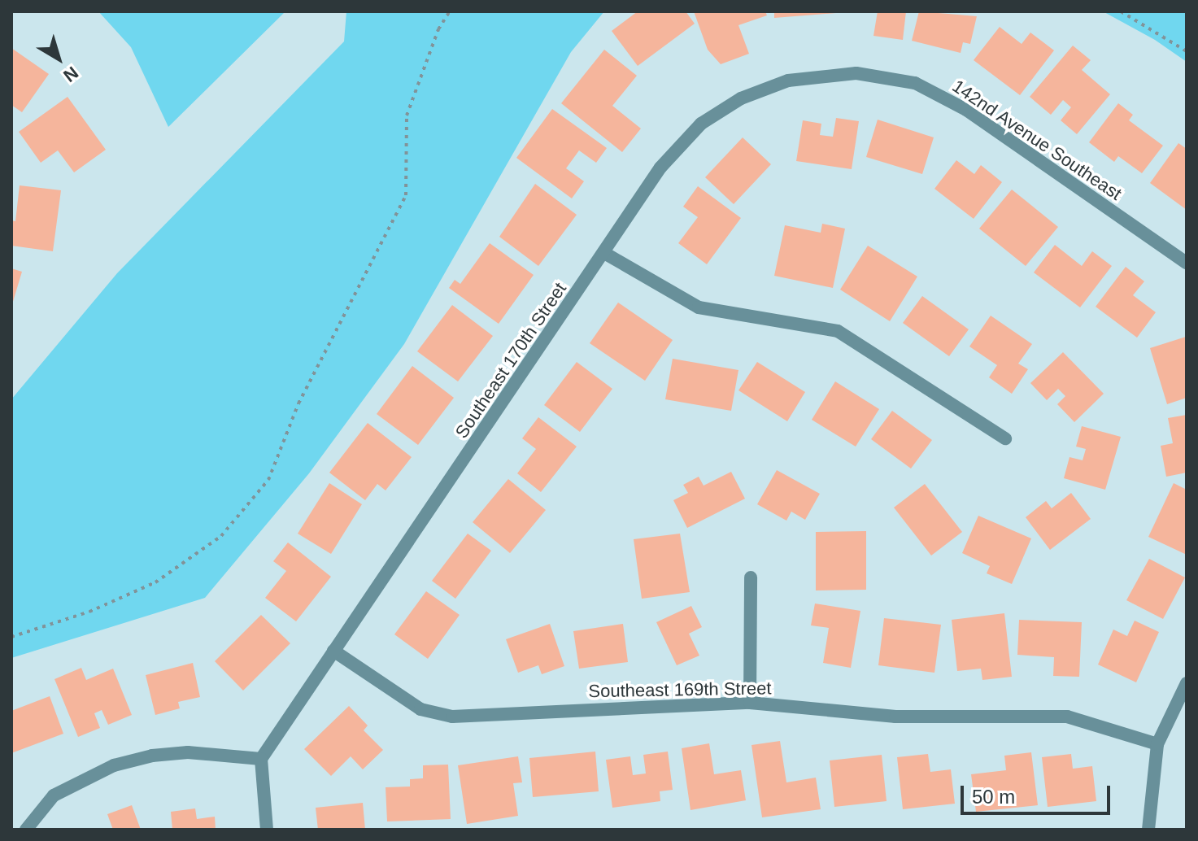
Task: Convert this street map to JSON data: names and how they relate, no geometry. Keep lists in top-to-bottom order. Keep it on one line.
{"streets":{"street":["142nd Avenue Southeast","Southeast 170th Street","Southeast 169th Street"]},"crossings":[["142nd Avenue Southeast","Southeast 170th Street"],["Southeast 170th Street","Southeast 169th Street"]],"scale_bar":"50 m","north":"bottom right"}
